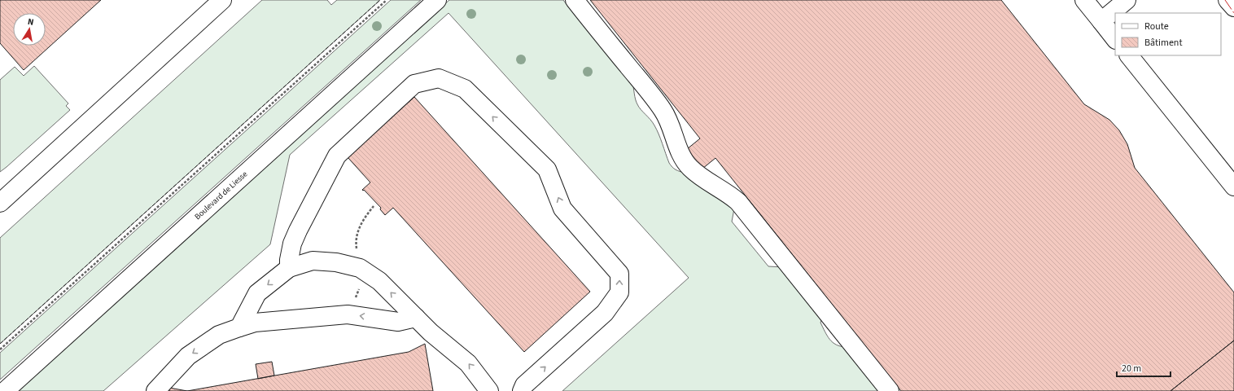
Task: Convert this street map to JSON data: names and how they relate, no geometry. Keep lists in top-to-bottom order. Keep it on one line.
{"streets":{"street":["Boulevard de Liesse"]},"legend":["Route","Bâtiment"],"scale_bar":"20 m","north":"top"}
